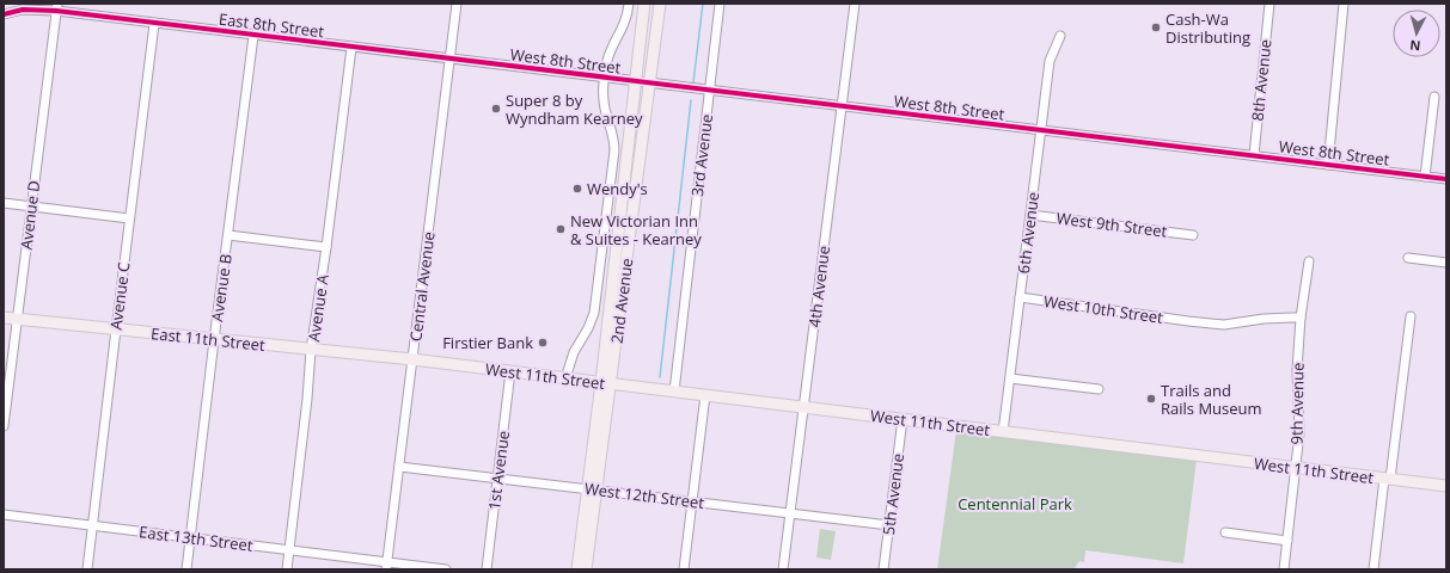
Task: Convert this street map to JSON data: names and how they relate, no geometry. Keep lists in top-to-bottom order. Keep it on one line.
{"streets":{"main road":["2nd Avenue","East 11th Street","West 11th Street"],"street":["East 8th Street","West 8th Street","8th Avenue","3rd Avenue","Avenue D","West 9th Street","6th Avenue","Central Avenue","4th Avenue","Avenue B","Avenue C","Avenue A","West 10th Street","9th Avenue","1st Avenue","5th Avenue","West 12th Street","East 13th Street"]},"crossings":[["East 8th Street","West 8th Street"],["East 8th Street","Avenue D"],["East 8th Street","Central Avenue"],["East 8th Street","Avenue B"],["East 8th Street","Avenue C"],["East 8th Street","Avenue A"],["West 8th Street","8th Avenue"],["West 8th Street","3rd Avenue"],["West 8th Street","6th Avenue"],["West 8th Street","Central Avenue"],["West 8th Street","4th Avenue"],["West 8th Street","2nd Avenue"],["3rd Avenue","West 11th Street"],["Avenue D","East 11th Street"],["West 9th Street","6th Avenue"],["6th Avenue","West 10th Street"],["6th Avenue","West 11th Street"],["Central Avenue","East 11th Street"],["Central Avenue","West 11th Street"],["Central Avenue","West 12th Street"],["Central Avenue","East 13th Street"],["4th Avenue","West 11th Street"],["4th Avenue","West 12th Street"],["Avenue B","East 11th Street"],["Avenue B","East 13th Street"],["Avenue C","East 11th Street"],["Avenue C","East 13th Street"],["2nd Avenue","West 11th Street"],["2nd Avenue","West 12th Street"],["Avenue A","East 11th Street"],["Avenue A","East 13th Street"],["West 10th Street","9th Avenue"],["East 11th Street","West 11th Street"],["West 11th Street","9th Avenue"],["West 11th Street","1st Avenue"],["West 11th Street","5th Avenue"],["1st Avenue","West 12th Street"],["5th Avenue","West 12th Street"]],"parks":["Centennial Park"],"places":["Cash-Wa Distributing","Super 8 by Wyndham Kearney","Wendy's","New Victorian Inn & Suites - Kearney","Firstier Bank","Trails and Rails Museum"],"north":"bottom"}
